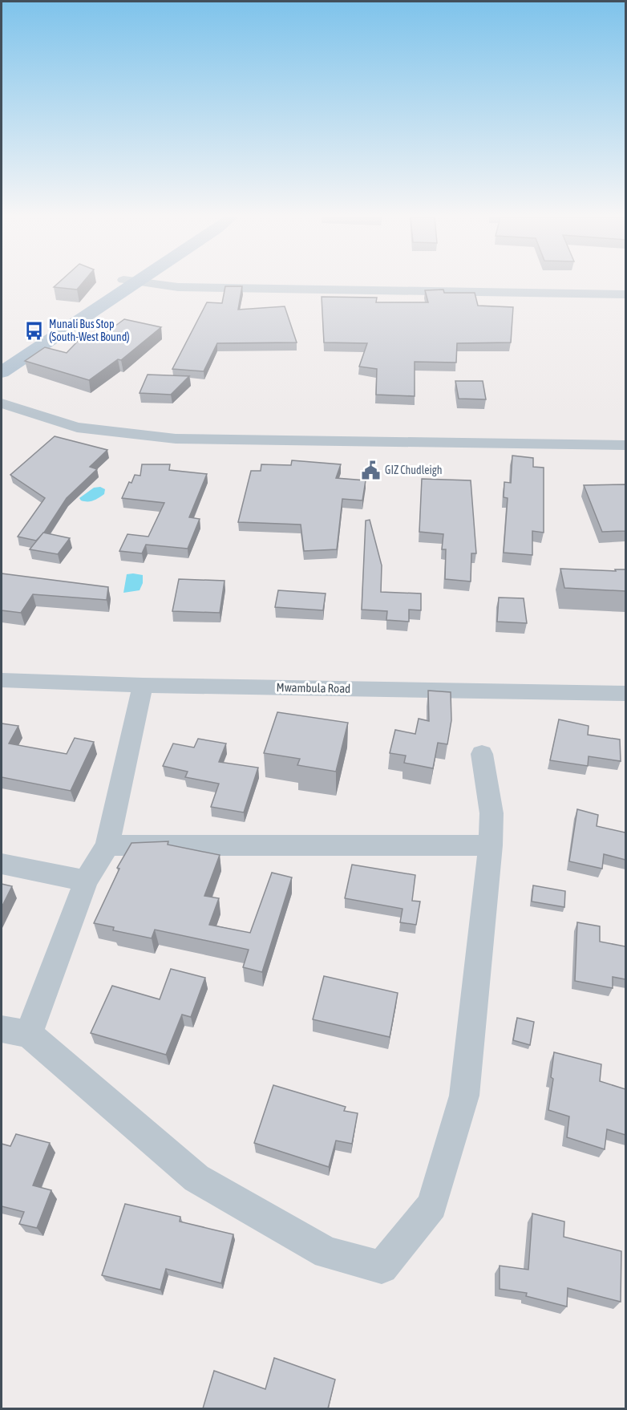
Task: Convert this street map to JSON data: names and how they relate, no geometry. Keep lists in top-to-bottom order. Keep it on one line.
{"streets":{"street":["Mwambula Road"]},"places":{"bus stop":["Munali Bus Stop (South-West Bound)"],"public building":["GIZ Chudleigh"]}}
